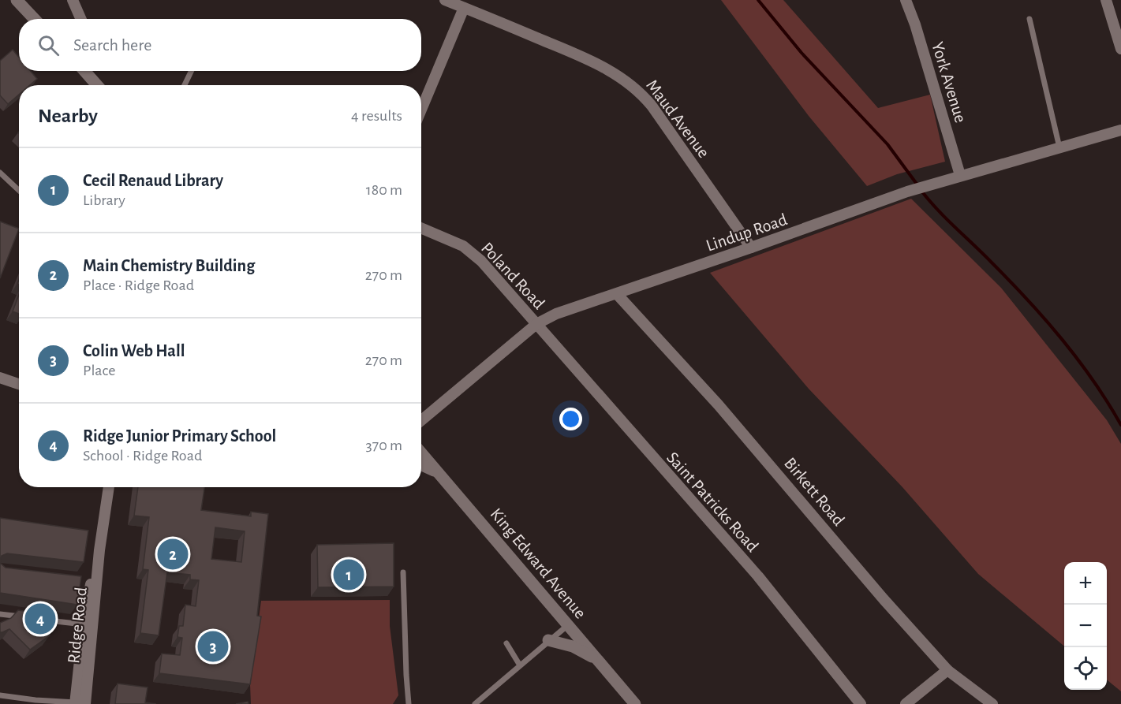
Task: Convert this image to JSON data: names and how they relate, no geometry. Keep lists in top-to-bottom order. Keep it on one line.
{"streets":{"street":["York Avenue","Maud Avenue","Lindup Road","Poland Road","Birkett Road","Saint Patricks Road","King Edward Avenue","Ridge Road"]},"crossings":[["York Avenue","Lindup Road"],["Maud Avenue","Lindup Road"],["Lindup Road","Poland Road"],["Lindup Road","Birkett Road"],["Lindup Road","Saint Patricks Road"],["Poland Road","Saint Patricks Road"]],"page":{"search":"Search here","heading":["Nearby","4 results"],"list":[{"mark":"1","name":"Cecil Renaud Library","note":"Library","value":"180 m"},{"mark":"2","name":"Main Chemistry Building","note":"Place · Ridge Road","value":"270 m"},{"mark":"3","name":"Colin Web Hall","note":"Place","value":"270 m"},{"mark":"4","name":"Ridge Junior Primary School","note":"School · Ridge Road","value":"370 m"}],"pins":["2","1","4","3"],"map_buttons":["+","−"]}}
